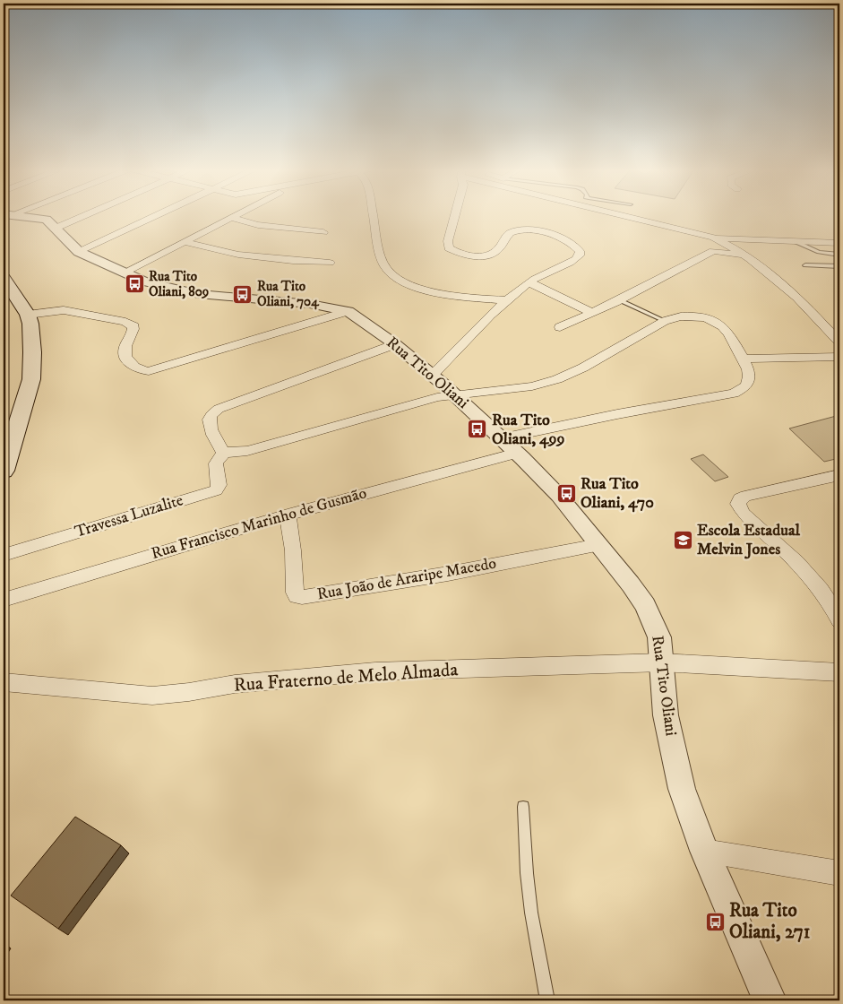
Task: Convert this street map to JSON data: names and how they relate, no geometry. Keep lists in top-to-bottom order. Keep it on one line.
{"streets":{"street":["Rua Tito Oliani","Travessa Luzalite","Rua Francisco Marinho de Gusmão","Rua João de Araripe Macedo","Rua Fraterno de Melo Almada"]},"crossings":[["Rua Tito Oliani","Rua Francisco Marinho de Gusmão"],["Rua Tito Oliani","Rua João de Araripe Macedo"],["Rua Tito Oliani","Rua Fraterno de Melo Almada"],["Rua Francisco Marinho de Gusmão","Rua João de Araripe Macedo"]],"places":{"bus stop":["Rua Tito Oliani, 809","Rua Tito Oliani, 704","Rua Tito Oliani, 499","Rua Tito Oliani, 470","Rua Tito Oliani, 271"],"school or university":["Escola Estadual Melvin Jones"]}}
